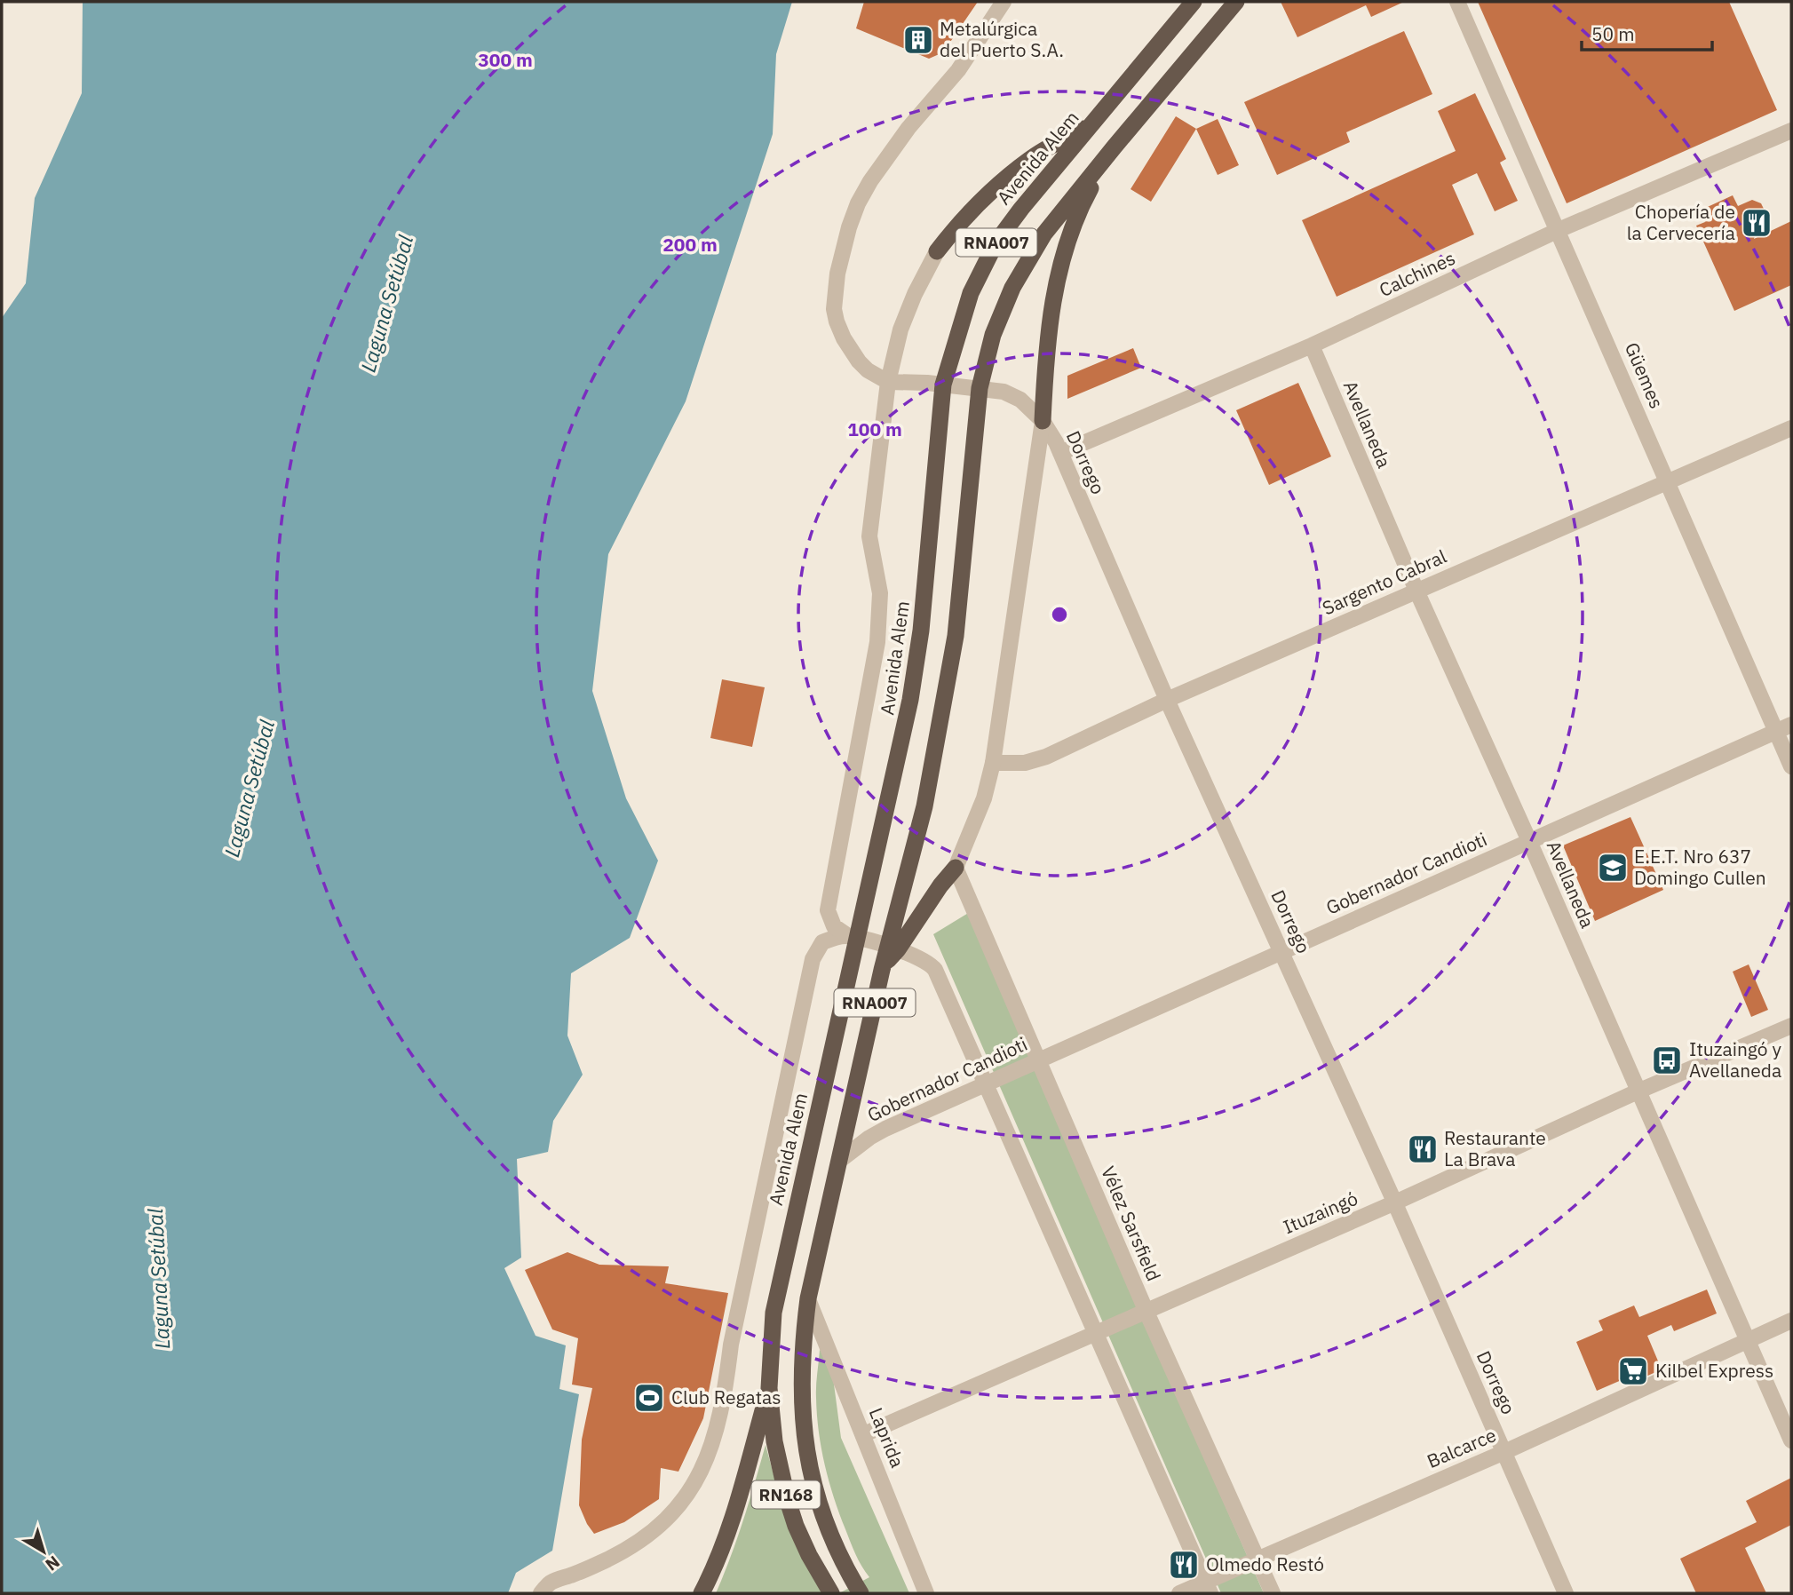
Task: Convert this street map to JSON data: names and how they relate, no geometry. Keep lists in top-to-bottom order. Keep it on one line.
{"streets":{"highway":["Avenida Alem","RNA007","RN168"],"street":["Calchines","Güemes","Avellaneda","Dorrego","Sargento Cabral","Gobernador Candioti","Ituzaingó","Vélez Sarsfield","Laprida","Balcarce"]},"crossings":[["Avenida Alem","Dorrego"],["Avenida Alem","RN168"],["RNA007","Dorrego"],["RNA007","Gobernador Candioti"],["RNA007","Laprida"],["Calchines","Güemes"],["Calchines","Avellaneda"],["Calchines","Dorrego"],["Güemes","Sargento Cabral"],["Güemes","Gobernador Candioti"],["Avellaneda","Sargento Cabral"],["Avellaneda","Gobernador Candioti"],["Avellaneda","Ituzaingó"],["Avellaneda","Balcarce"],["Dorrego","Sargento Cabral"],["Dorrego","Gobernador Candioti"],["Dorrego","Ituzaingó"],["Dorrego","Balcarce"],["Gobernador Candioti","Vélez Sarsfield"],["Ituzaingó","Vélez Sarsfield"],["Ituzaingó","Laprida"],["Vélez Sarsfield","Balcarce"]],"water":["Laguna Setúbal"],"places":{"building":["Metalúrgica del Puerto S.A."],"restaurant":["Chopería de la Cervecería","Restaurante La Brava","Olmedo Restó"],"school or university":["E.E.T. Nro 637 Domingo Cullen"],"bus stop":["Ituzaingó y Avellaneda"],"supermarket":["Kilbel Express"],"sports":["Club Regatas"]},"scale_bar":"50 m","north":"bottom right","rings":["300 m","200 m","100 m"]}
